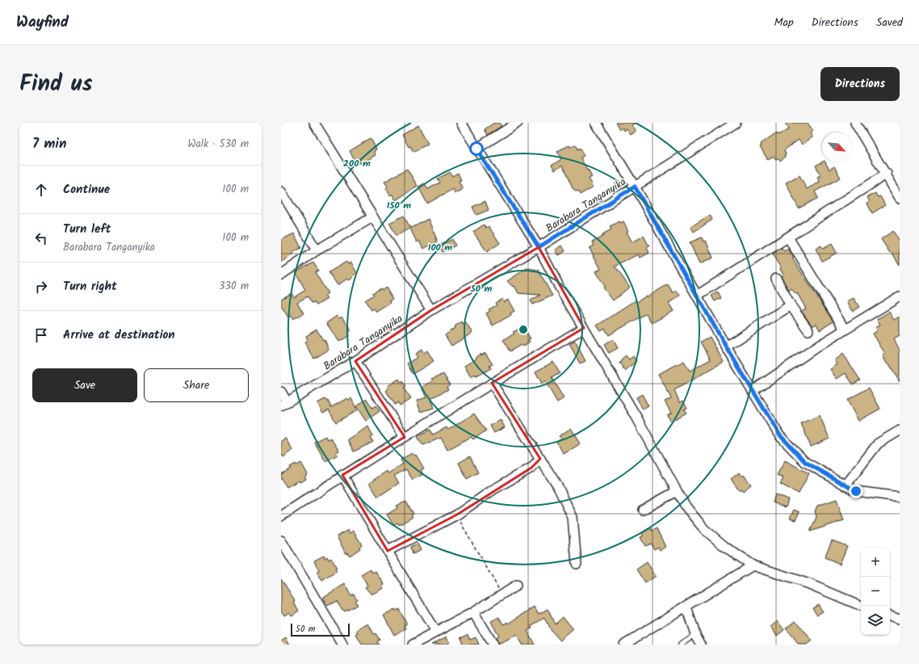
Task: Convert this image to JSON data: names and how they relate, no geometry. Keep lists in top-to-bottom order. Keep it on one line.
{"streets":{"street":["Barabara Tanganyika"]},"scale_bar":"50 m","north":"bottom right","page":{"header":"Wayfind","nav":["Map","Directions","Saved"],"title":"Find us","buttons":["Directions",["Save","Share"]],"heading":["7 min","Walk · 530 m"],"list":[["Continue","100 m"],["Turn left","Barabara Tanganyika","100 m"],["Turn right","330 m"],"Arrive at destination"],"map_buttons":["+","−"],"scale":"50 m"},"rings":["200 m","150 m","100 m","50 m"]}
